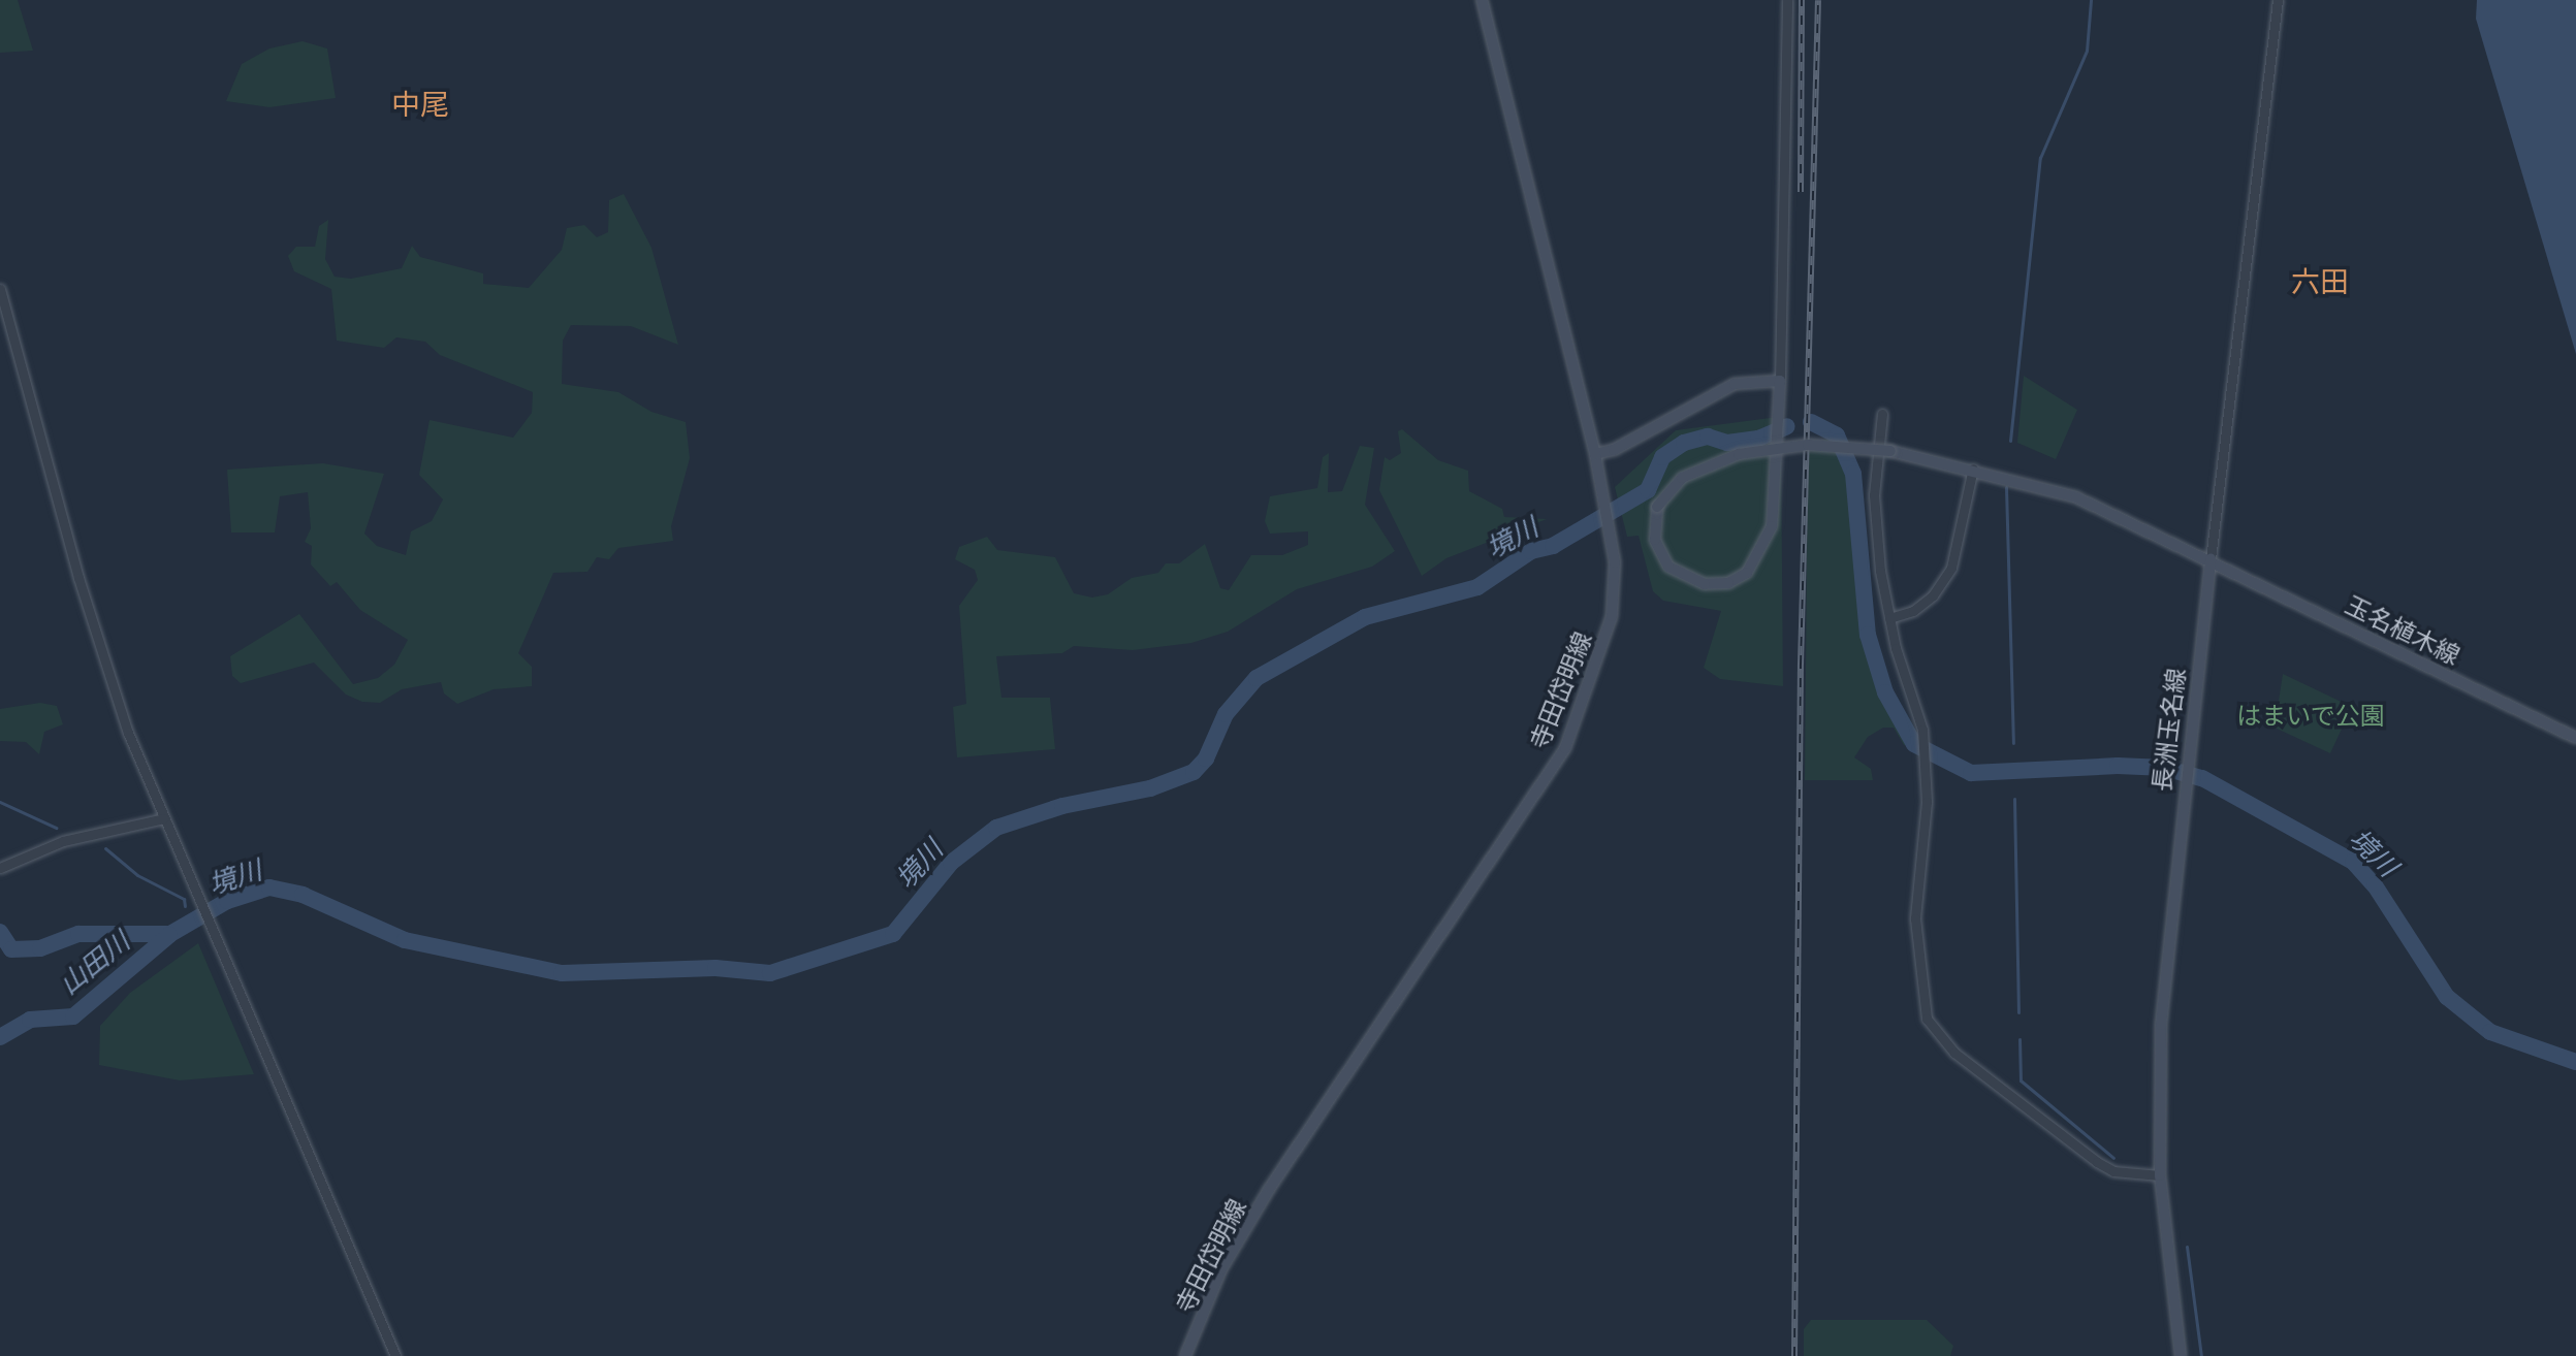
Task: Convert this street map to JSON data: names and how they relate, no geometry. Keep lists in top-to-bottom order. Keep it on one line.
{"streets":{"main road":["玉名植木線","寺田岱明線","長洲玉名線"]},"crossings":[["玉名植木線","長洲玉名線"]],"districts":["中尾","六田"],"water":["境川","山田川"],"parks":["はまいで公園"]}
